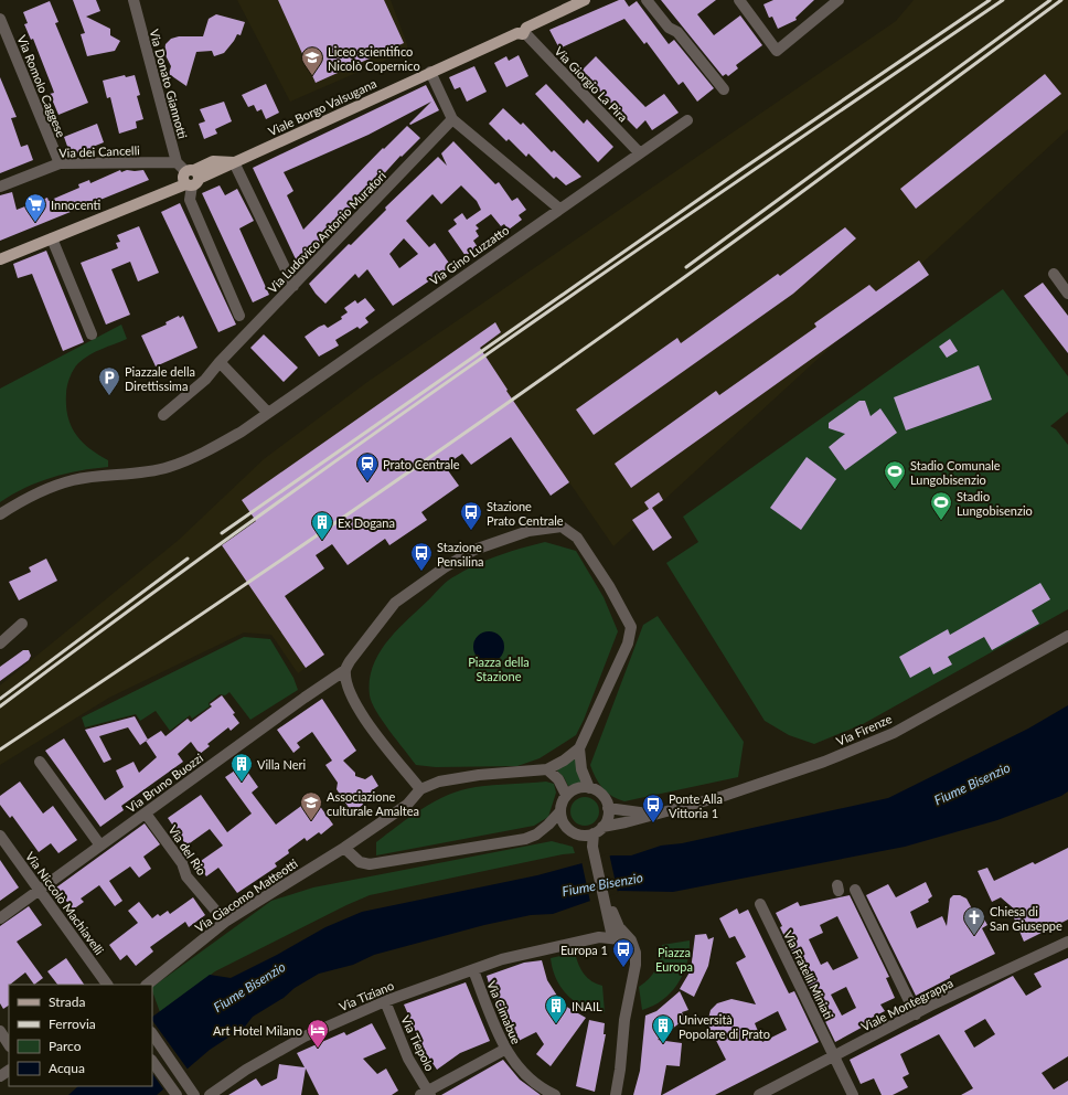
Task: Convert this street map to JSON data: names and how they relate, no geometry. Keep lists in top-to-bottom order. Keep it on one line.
{"streets":{"main road":["Viale Borgo Valsugana"],"street":["Via Donato Giannotti","Via Giorgio La Pira","Via Romolo Caggese","Via dei Cancelli","Via Ludovico Antonio Muratori","Via Gino Luzzatto","Via Firenze","Via Bruno Buozzi","Via del Rio","Via Giacomo Matteotti","Via Niccolò Machiavelli","Via Fratelli Miniati","Via Tiziano","Viale Montegrappa","Via Cimabue","Via Tiepolo"]},"crossings":[["Via Donato Giannotti","Via dei Cancelli"],["Via Giorgio La Pira","Viale Borgo Valsugana"],["Via Giorgio La Pira","Via Gino Luzzatto"],["Via Romolo Caggese","Via dei Cancelli"],["Via Bruno Buozzi","Via del Rio"],["Via Bruno Buozzi","Via Niccolò Machiavelli"],["Via del Rio","Via Giacomo Matteotti"],["Via Fratelli Miniati","Viale Montegrappa"],["Via Tiziano","Via Cimabue"],["Via Tiziano","Via Tiepolo"]],"water":["Fiume Bisenzio"],"parks":["Piazza della Stazione","Piazza Europa"],"places":{"school or university":["Liceo scientifico Nicolò Copernico","Associazione culturale Amaltea"],"supermarket":["Innocenti"],"parking":["Piazzale della Direttissima"],"station":["Prato Centrale"],"sports":["Stadio Comunale Lungobisenzio","Stadio Lungobisenzio"],"bus stop":["Stazione Prato Centrale","Stazione Pensilina","Ponte Alla Vittoria 1","Europa 1"],"building":["Ex Dogana","Villa Neri","INAIL","Università Popolare di Prato"],"church":["Chiesa di San Giuseppe"],"hotel":["Art Hotel Milano"]},"legend":["Strada","Ferrovia","Parco","Acqua"]}
